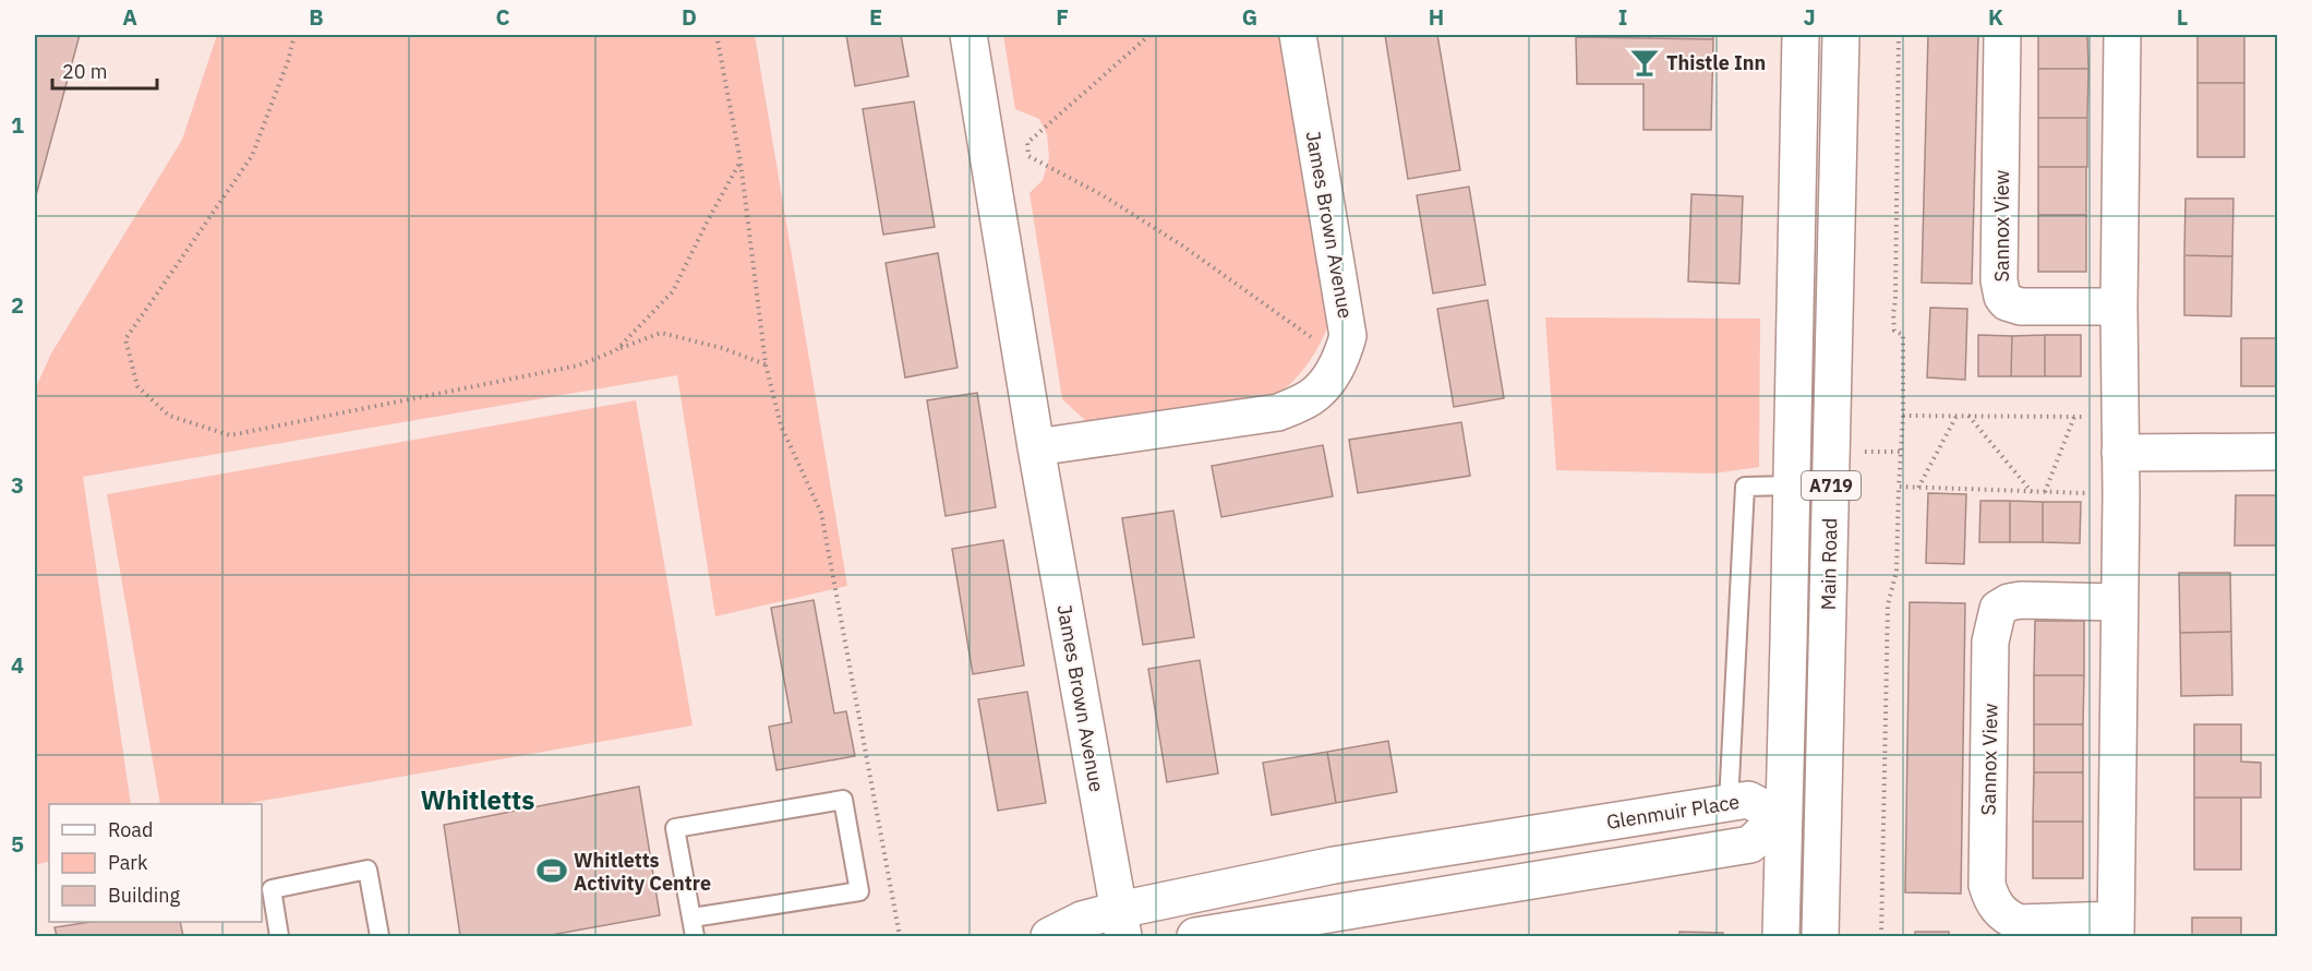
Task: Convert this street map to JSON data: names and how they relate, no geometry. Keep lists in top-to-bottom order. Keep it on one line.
{"streets":{"street":["James Brown Avenue","Sannox View","A719","Main Road","Glenmuir Place"]},"crossings":[["James Brown Avenue","Glenmuir Place"],["Main Road","Glenmuir Place"]],"districts":["Whitletts"],"places":{"bar":["Thistle Inn"],"sports":["Whitletts Activity Centre"]},"legend":["Road","Park","Building"],"scale_bar":"20 m","grid":{"columns":["A","B","C","D","E","F","G","H","I","J","K","L"],"rows":["1","2","3","4","5"]}}
